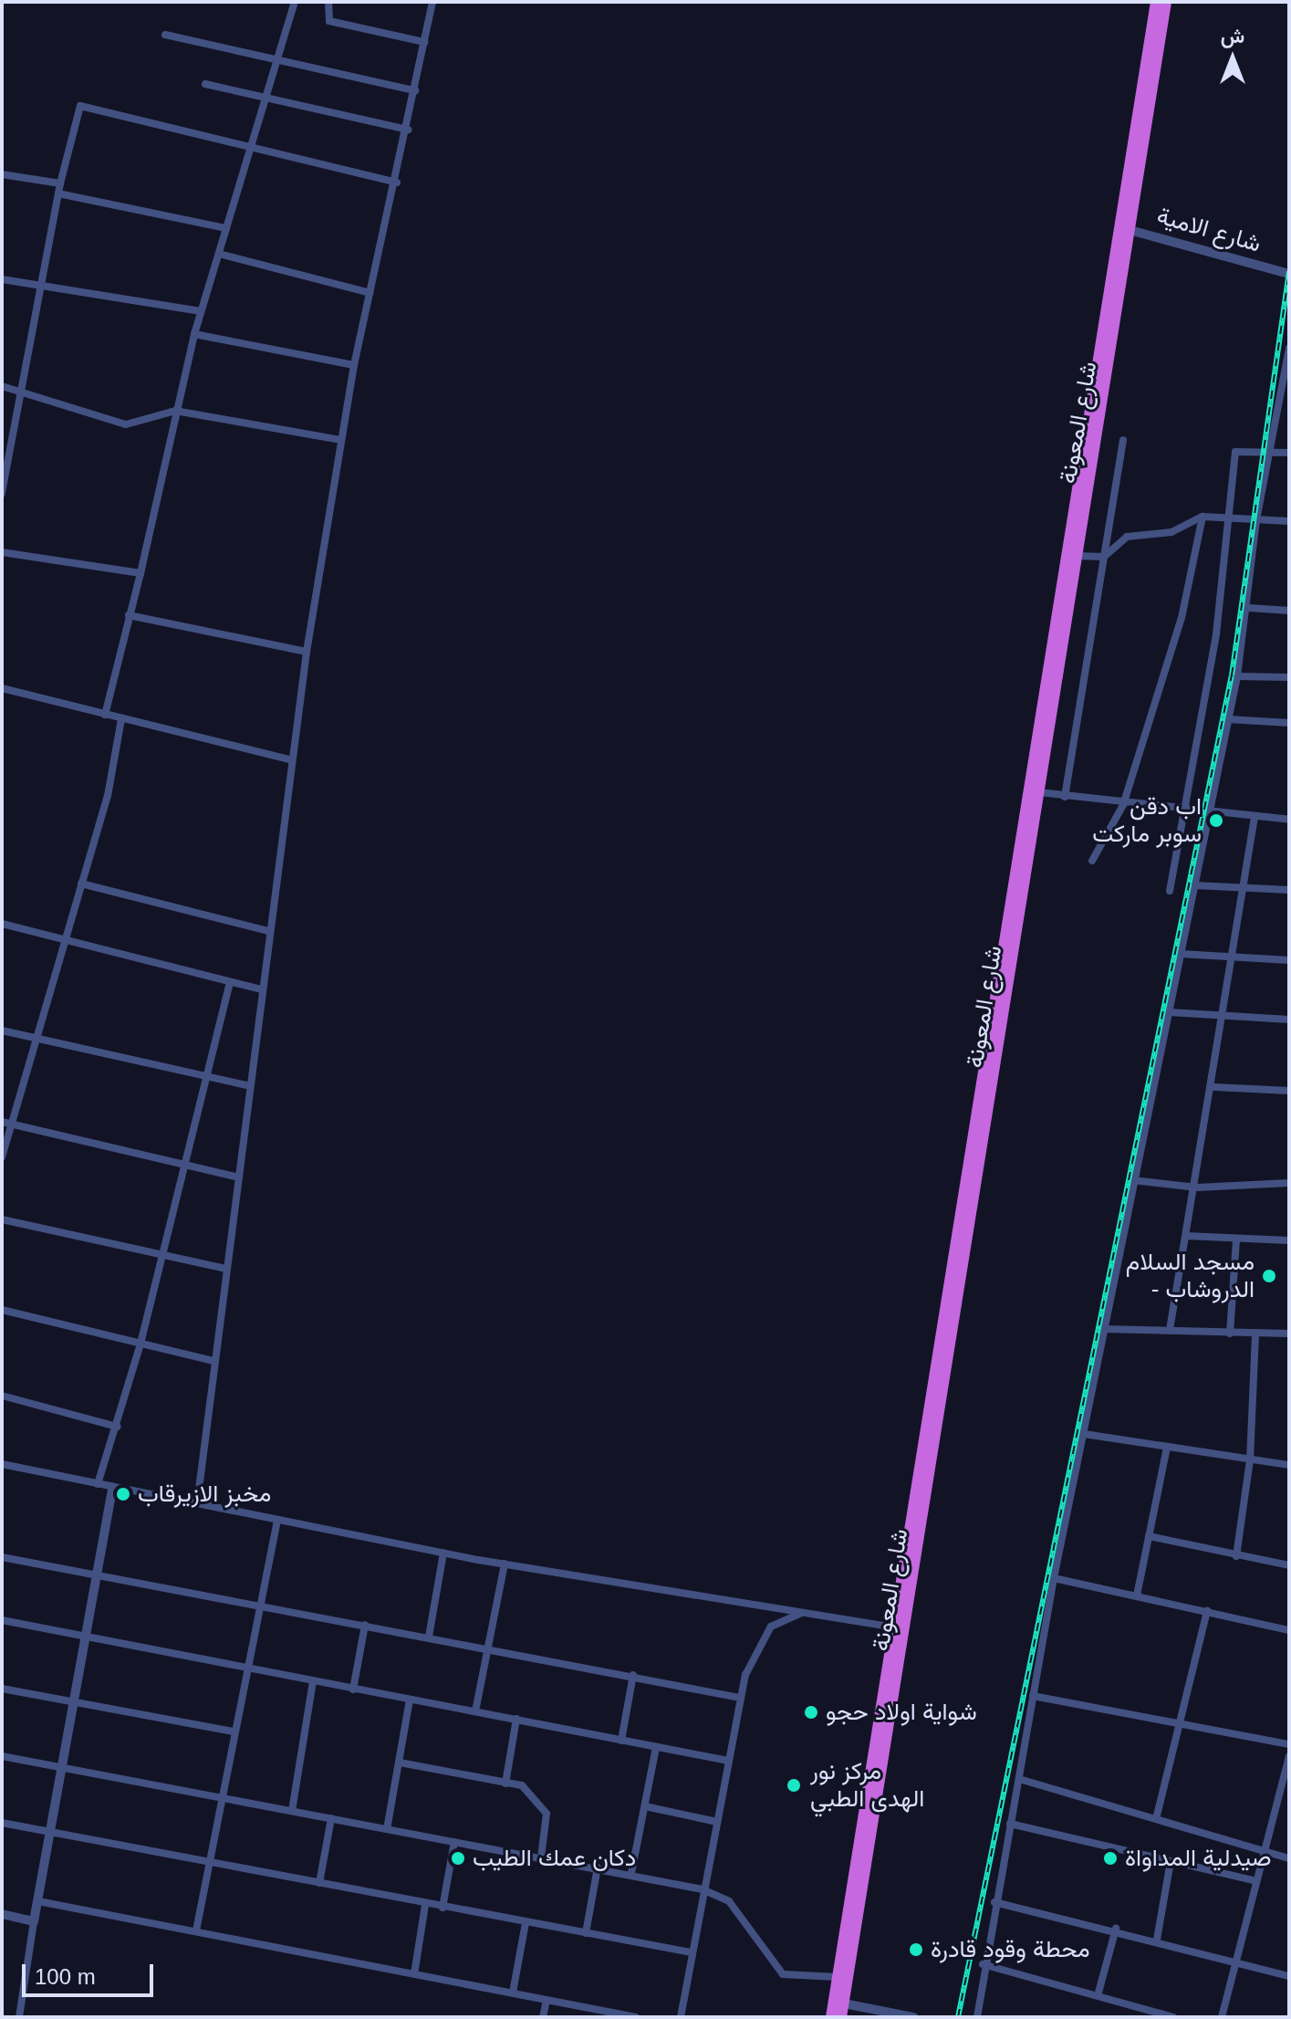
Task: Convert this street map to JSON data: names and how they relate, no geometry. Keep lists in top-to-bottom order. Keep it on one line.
{"streets":{"highway":["شارع المعونة"],"street":["شارع الامية"]},"crossings":[["شارع الامية","شارع المعونة"]],"places":["اب دقن سوبر ماركت","مسجد السلام - الدروشاب","مخبز الازيرقاب","شواية اولاد حجو","مركز نور الهدى الطبي","دكان عمك الطيب","صيدلية المداواة","محطة وقود قادرة"],"scale_bar":"100 m","north":"top"}
